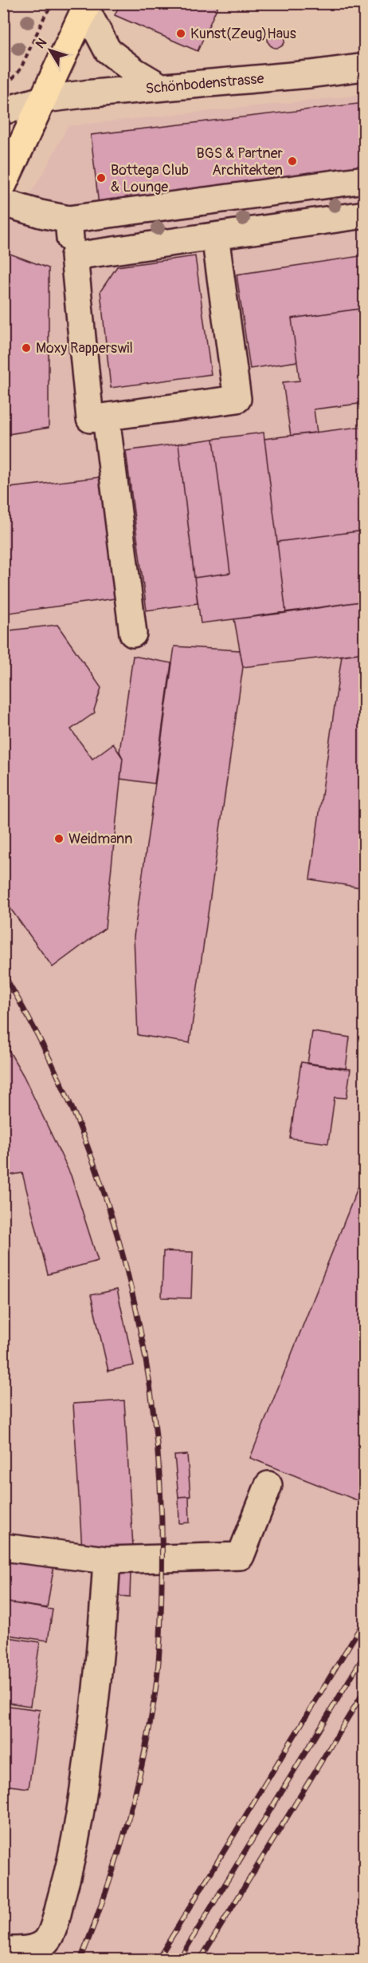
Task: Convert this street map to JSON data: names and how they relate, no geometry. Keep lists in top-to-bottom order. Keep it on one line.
{"streets":{"street":["Schönbodenstrasse"]},"places":["Kunst(Zeug)Haus","BGS & Partner Architekten","Bottega Club & Lounge","Moxy Rapperswil","Weidmann"],"north":"top left"}
